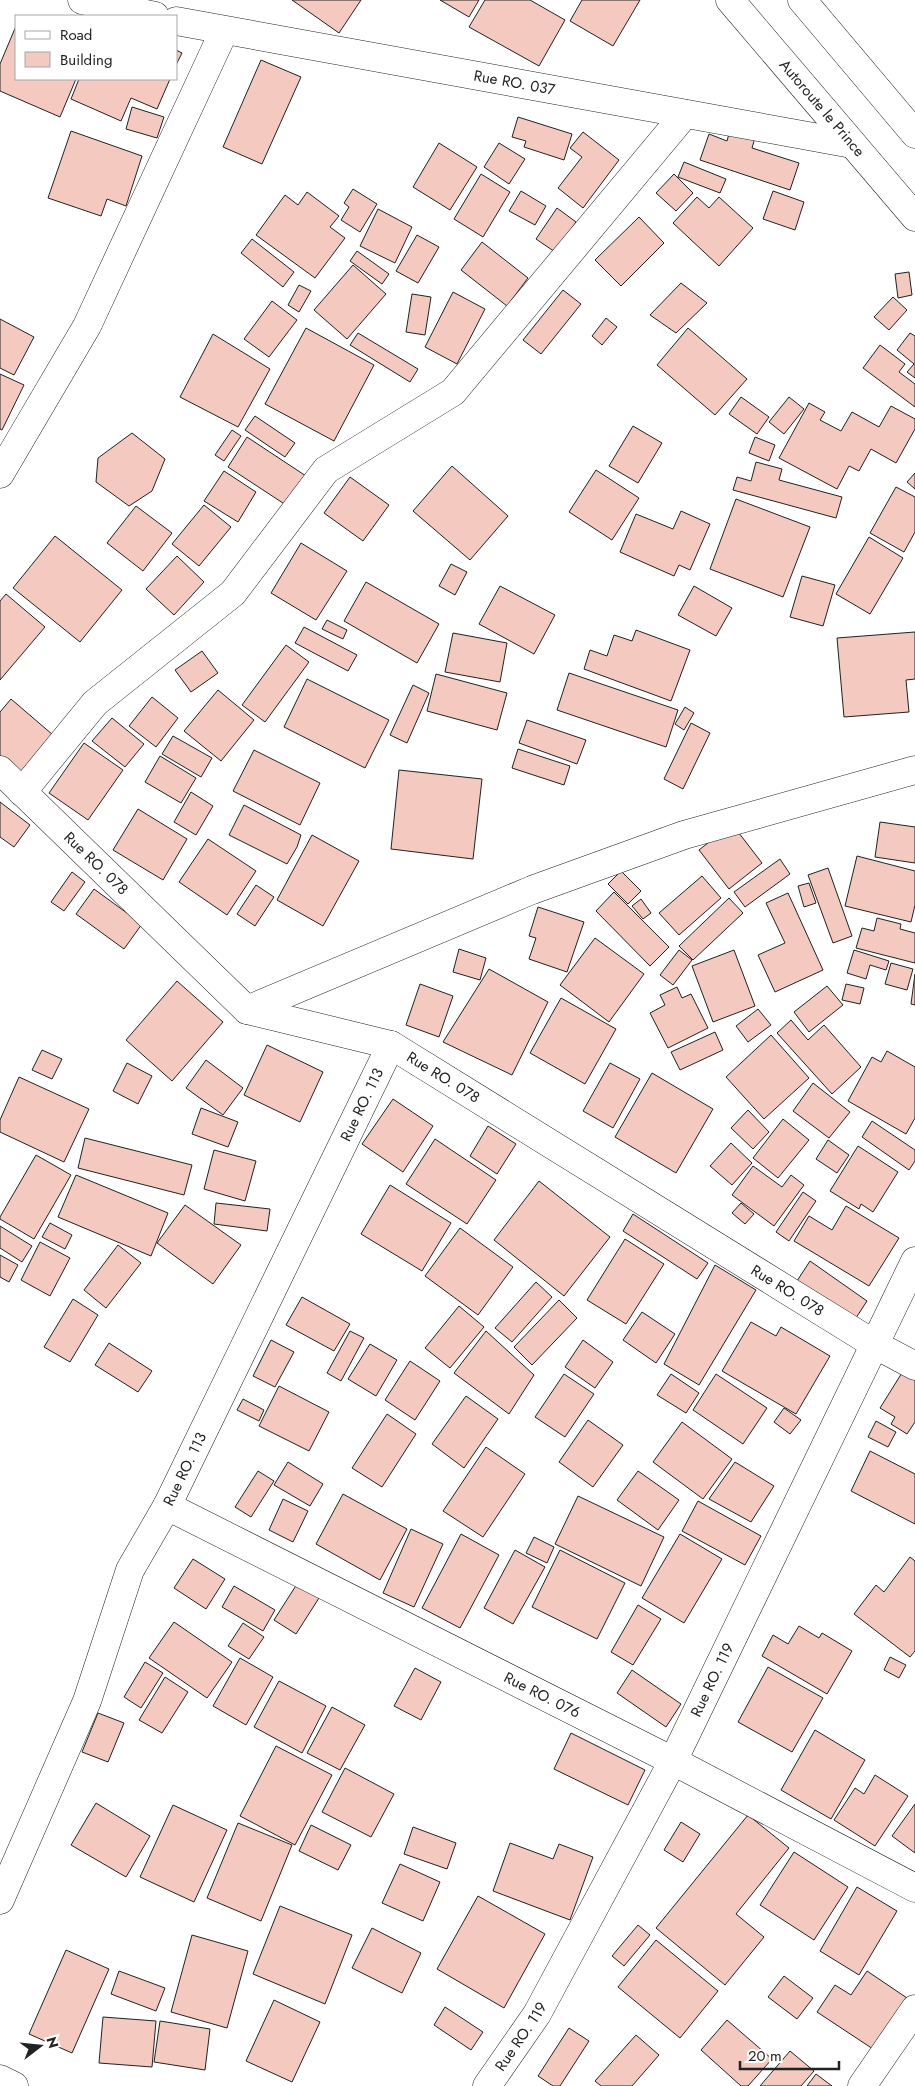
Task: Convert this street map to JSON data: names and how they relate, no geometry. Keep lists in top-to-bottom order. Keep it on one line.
{"streets":{"street":["Rue RO. 037","Autoroute le Prince","Rue RO. 078","Rue RO. 113","Rue RO. 119","Rue RO. 076"]},"crossings":[["Rue RO. 037","Autoroute le Prince"],["Rue RO. 078","Rue RO. 113"],["Rue RO. 078","Rue RO. 119"],["Rue RO. 113","Rue RO. 076"],["Rue RO. 119","Rue RO. 076"]],"legend":["Road","Building"],"scale_bar":"20 m","north":"right"}
